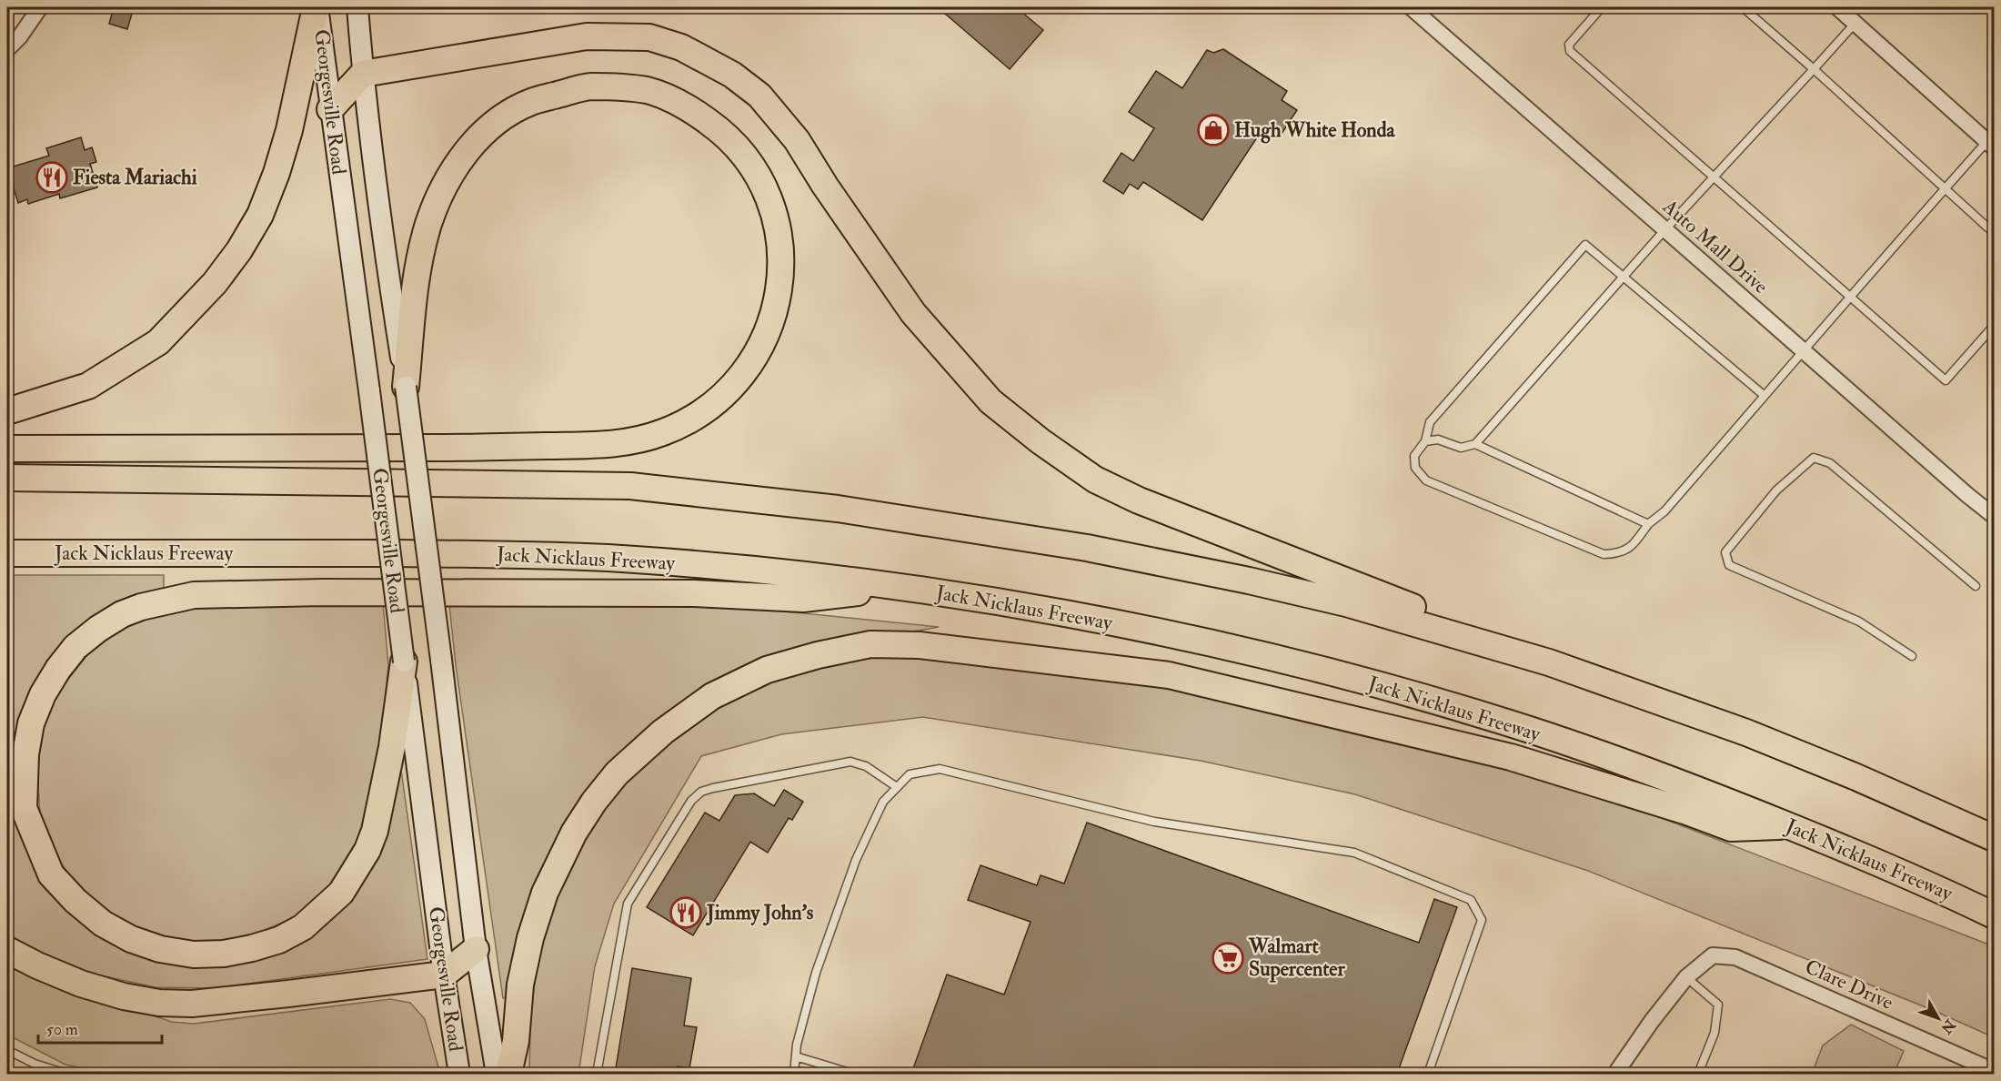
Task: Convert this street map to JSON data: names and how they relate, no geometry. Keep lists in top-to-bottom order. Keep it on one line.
{"streets":{"highway":["Jack Nicklaus Freeway"],"main road":["Georgesville Road"],"street":["Auto Mall Drive","Clare Drive"]},"places":{"shop":["Hugh White Honda"],"restaurant":["Fiesta Mariachi","Jimmy John's"],"supermarket":["Walmart Supercenter"]},"scale_bar":"50 m","north":"bottom right"}
